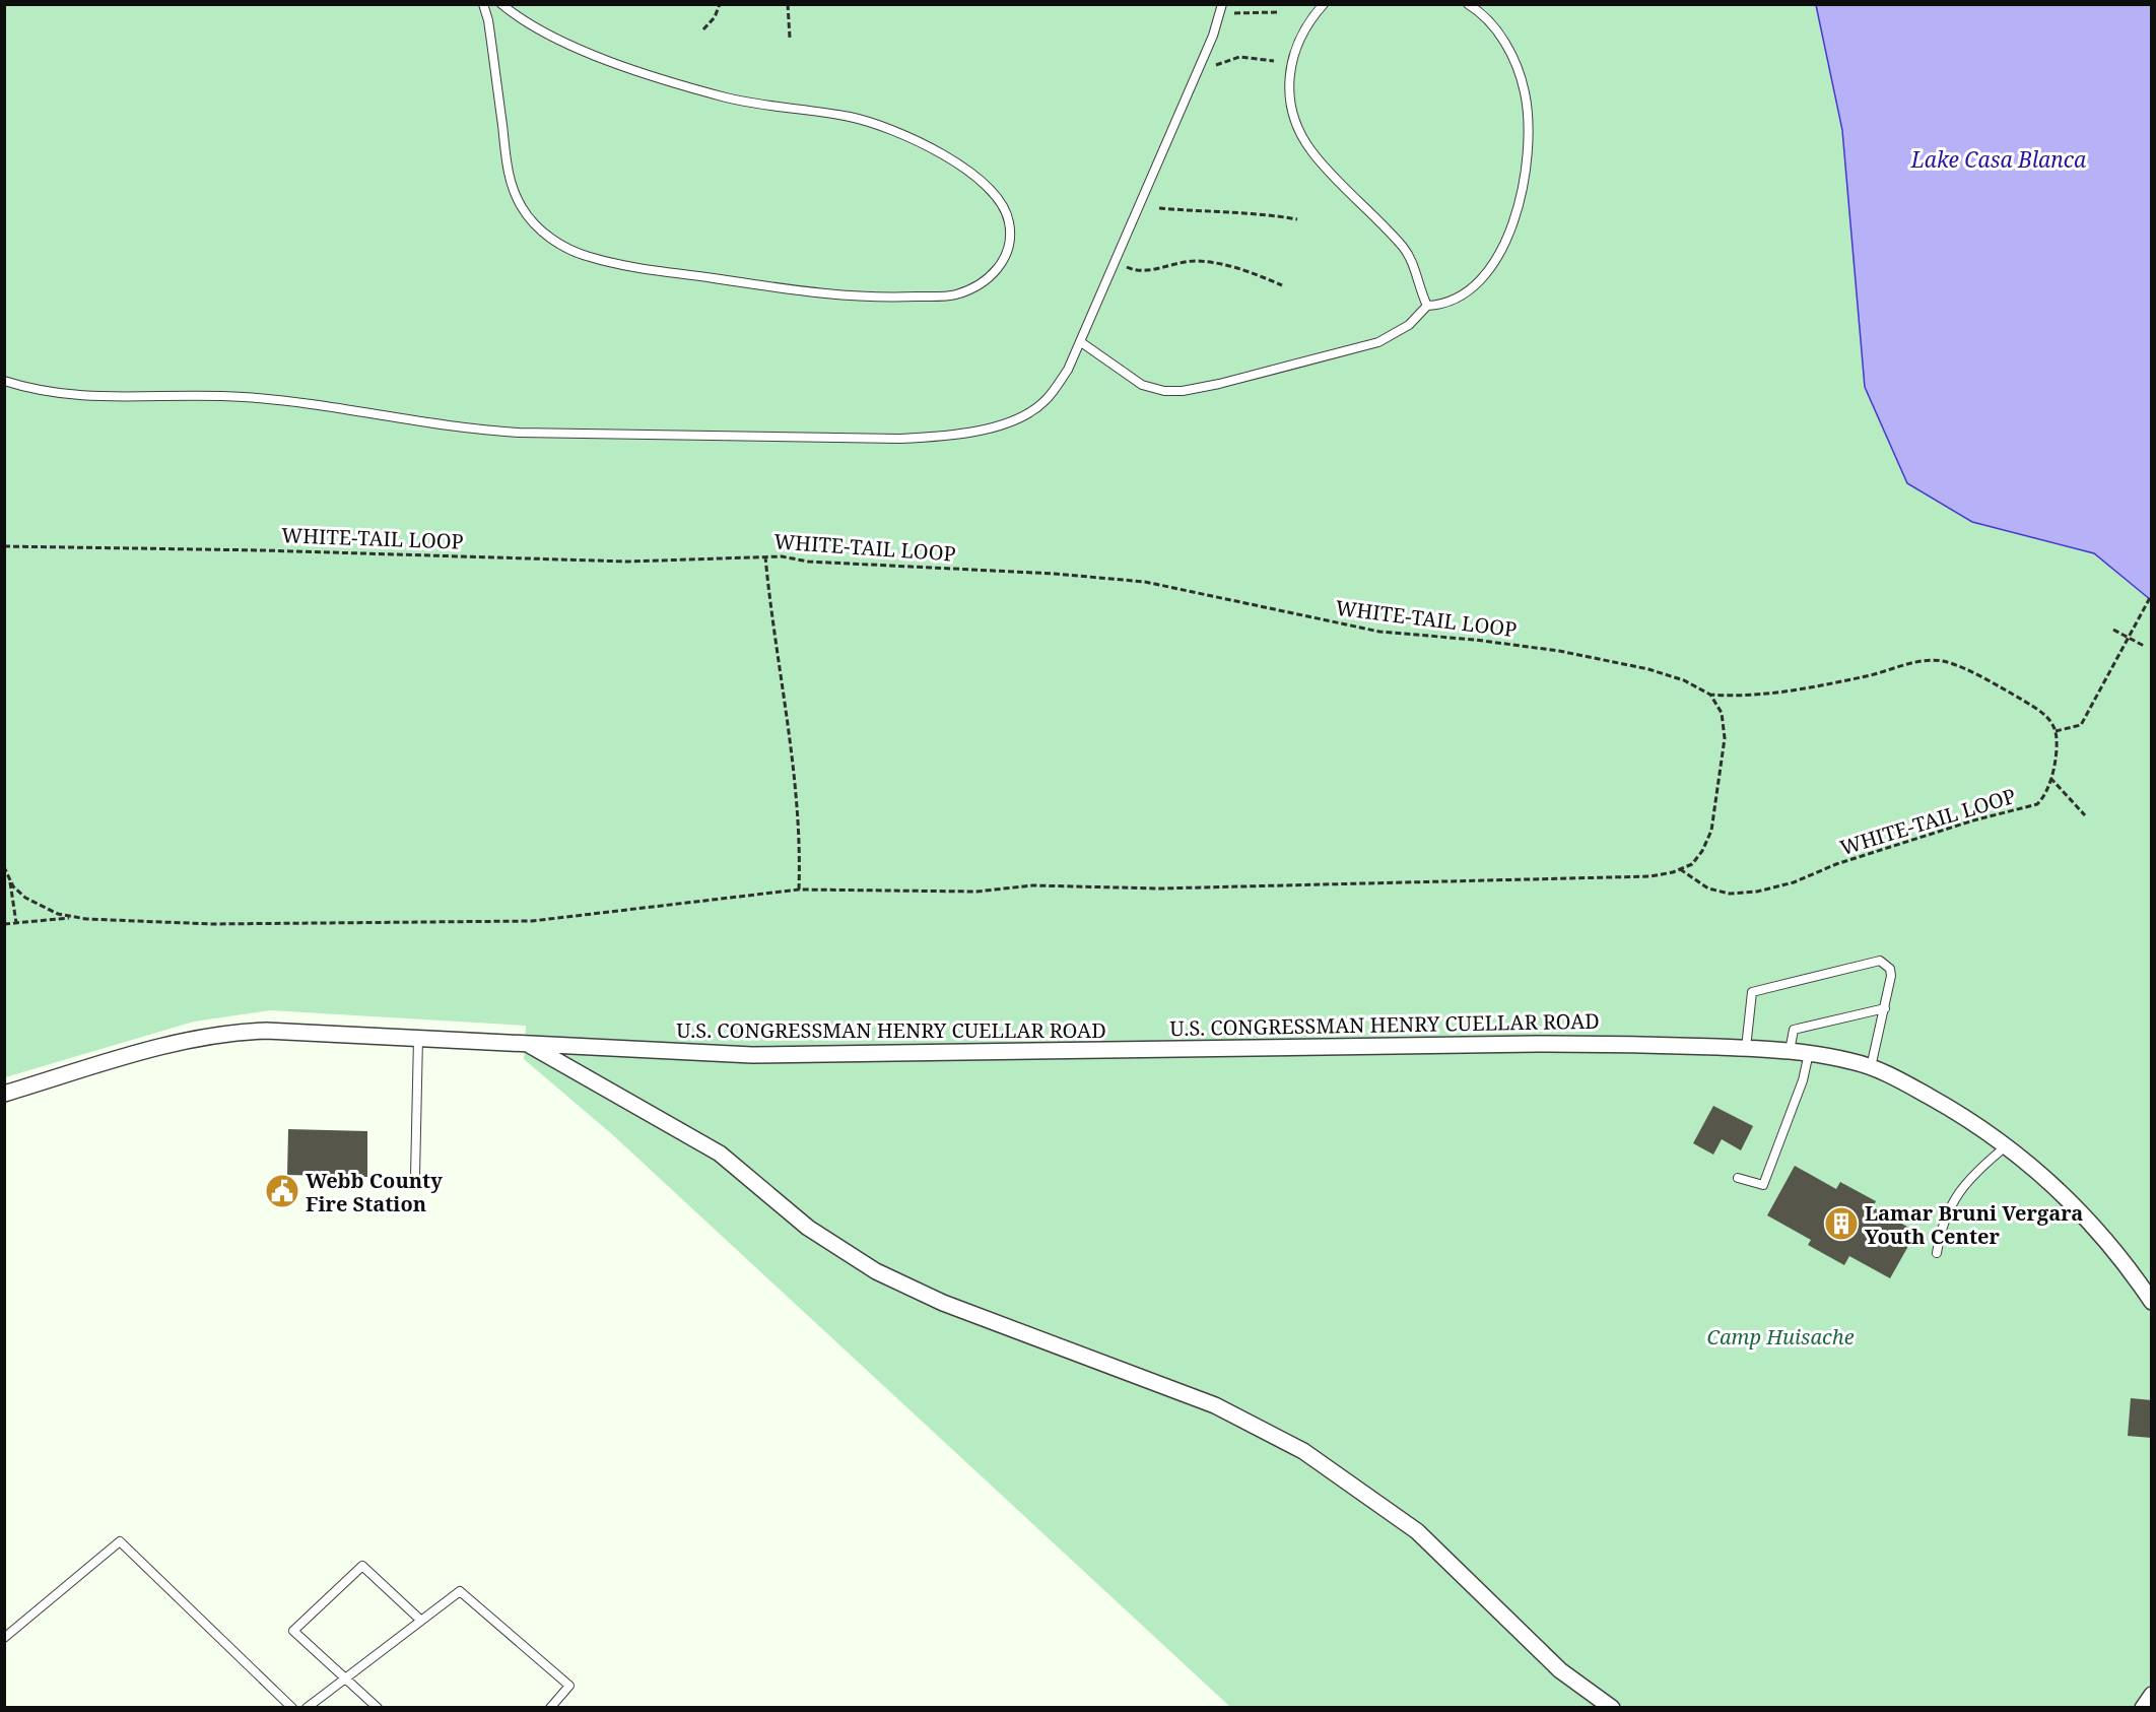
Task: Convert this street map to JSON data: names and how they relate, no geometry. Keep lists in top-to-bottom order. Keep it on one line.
{"streets":{"street":["U.S. CONGRESSMAN HENRY CUELLAR ROAD"],"path":["WHITE-TAIL LOOP"]},"water":["Lake Casa Blanca"],"parks":["Camp Huisache"],"places":{"public building":["Webb County Fire Station"],"building":["Lamar Bruni Vergara Youth Center"]}}
